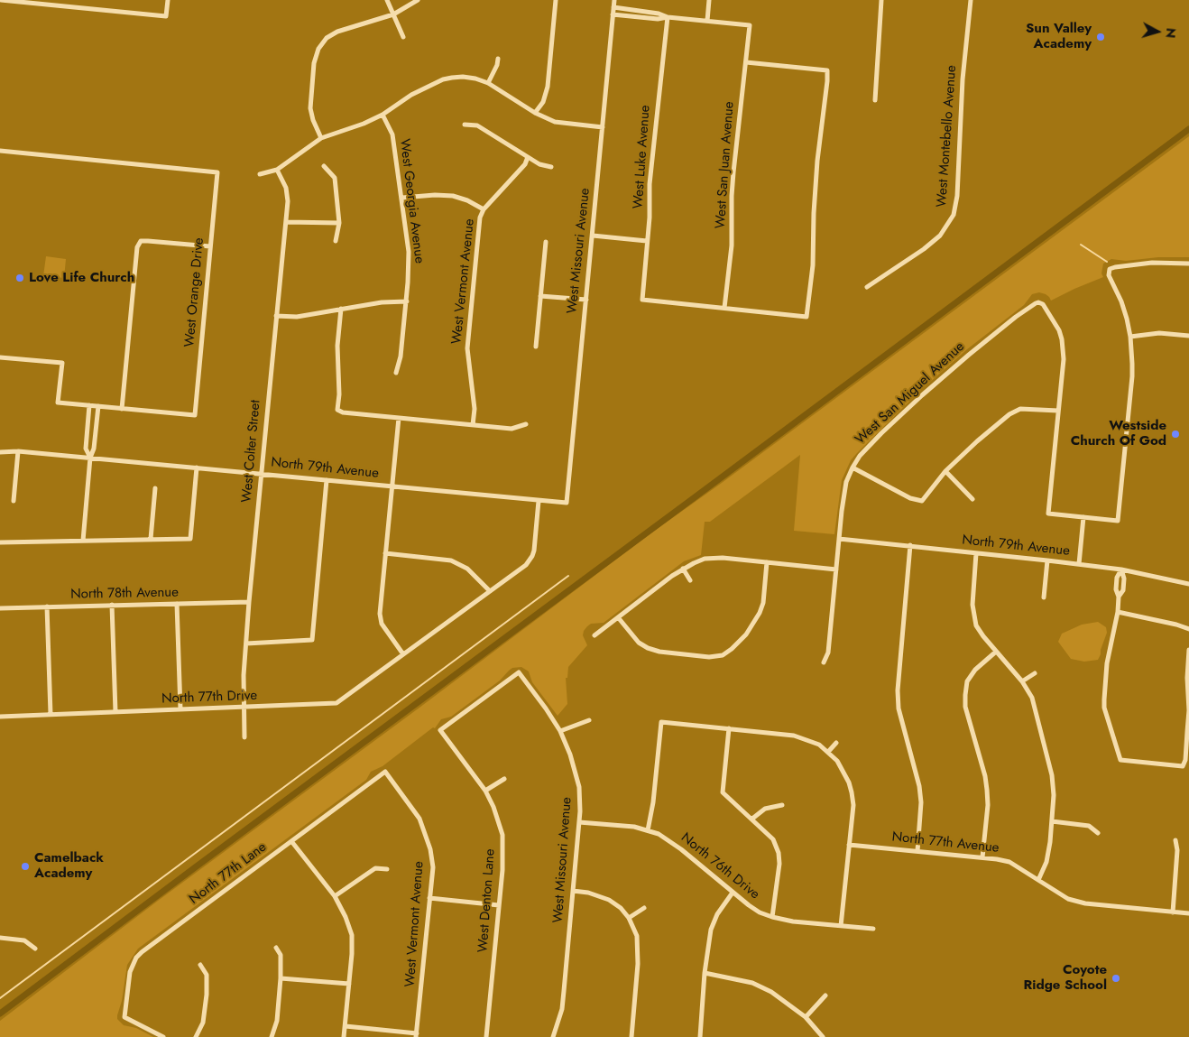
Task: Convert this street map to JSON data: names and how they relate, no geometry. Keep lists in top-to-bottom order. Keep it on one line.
{"streets":{"street":["West Montebello Avenue","West Luke Avenue","West San Juan Avenue","West Georgia Avenue","West Missouri Avenue","West Vermont Avenue","West Orange Drive","West San Miguel Avenue","West Colter Street","North 79th Avenue","North 78th Avenue","North 77th Drive","North 77th Avenue","North 76th Drive","North 77th Lane","West Denton Lane"]},"crossings":[["West Luke Avenue","West San Juan Avenue"],["West Missouri Avenue","North 79th Avenue"],["West Missouri Avenue","North 76th Drive"],["West Missouri Avenue","West Denton Lane"],["West Vermont Avenue","North 77th Lane"],["West San Miguel Avenue","North 79th Avenue"],["West Colter Street","North 79th Avenue"],["West Colter Street","North 78th Avenue"],["West Colter Street","North 77th Drive"]],"places":["Sun Valley Academy","Love Life Church","Westside Church Of God","Camelback Academy","Coyote Ridge School"],"north":"right"}
